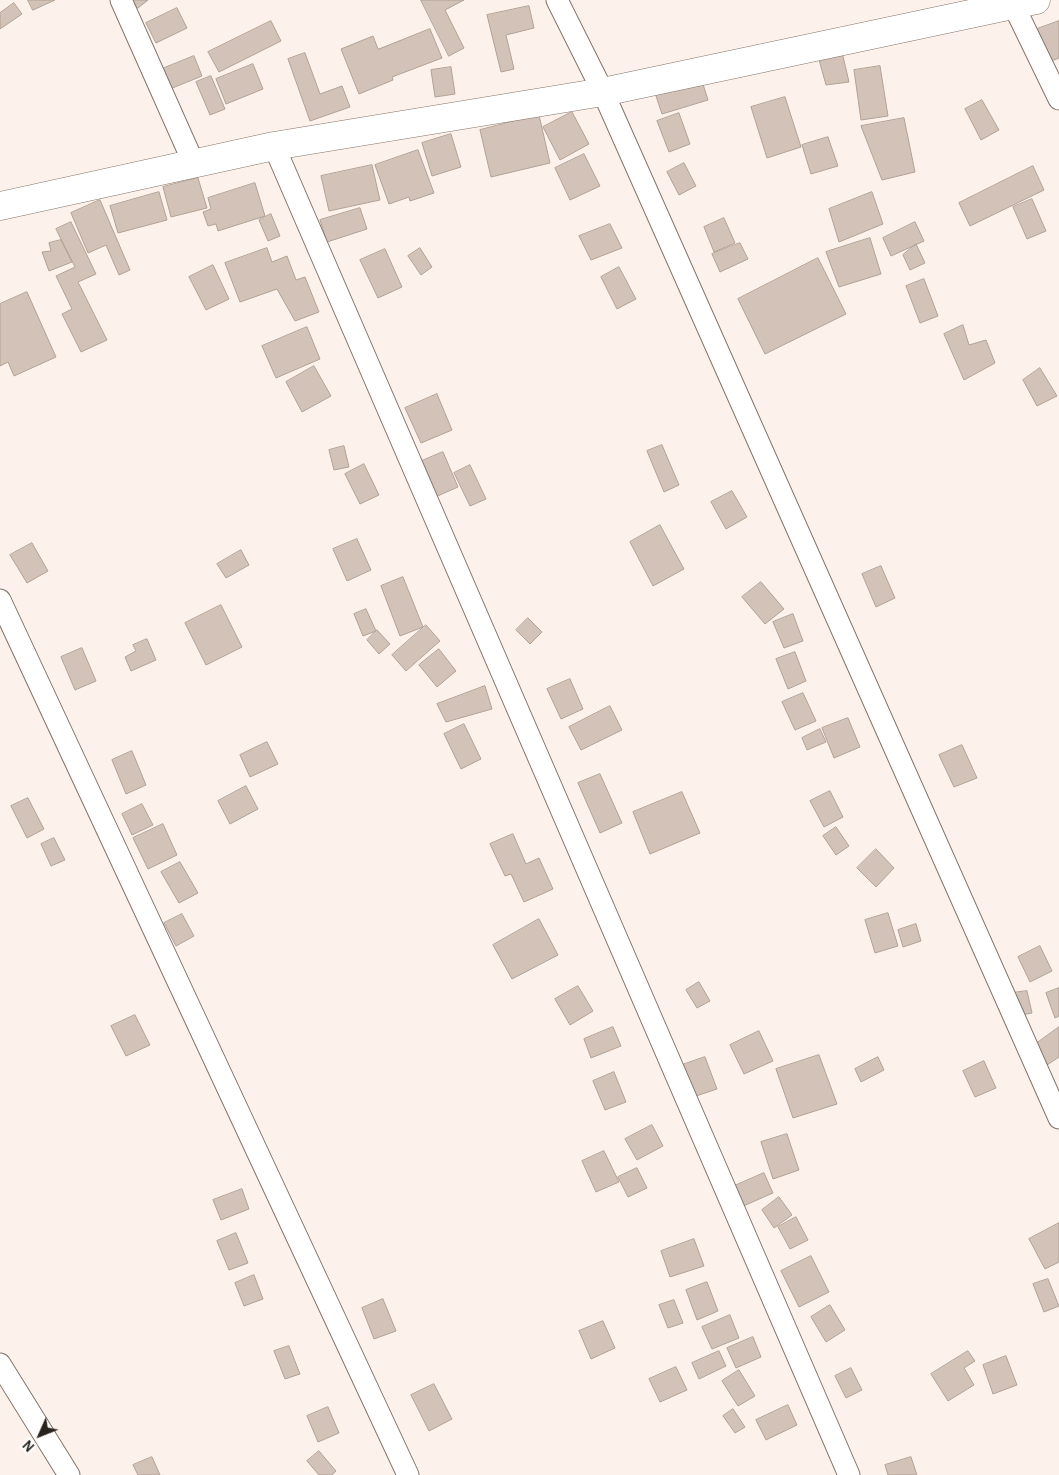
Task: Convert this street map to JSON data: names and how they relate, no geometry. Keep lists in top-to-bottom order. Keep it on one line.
{"north":"bottom left"}
